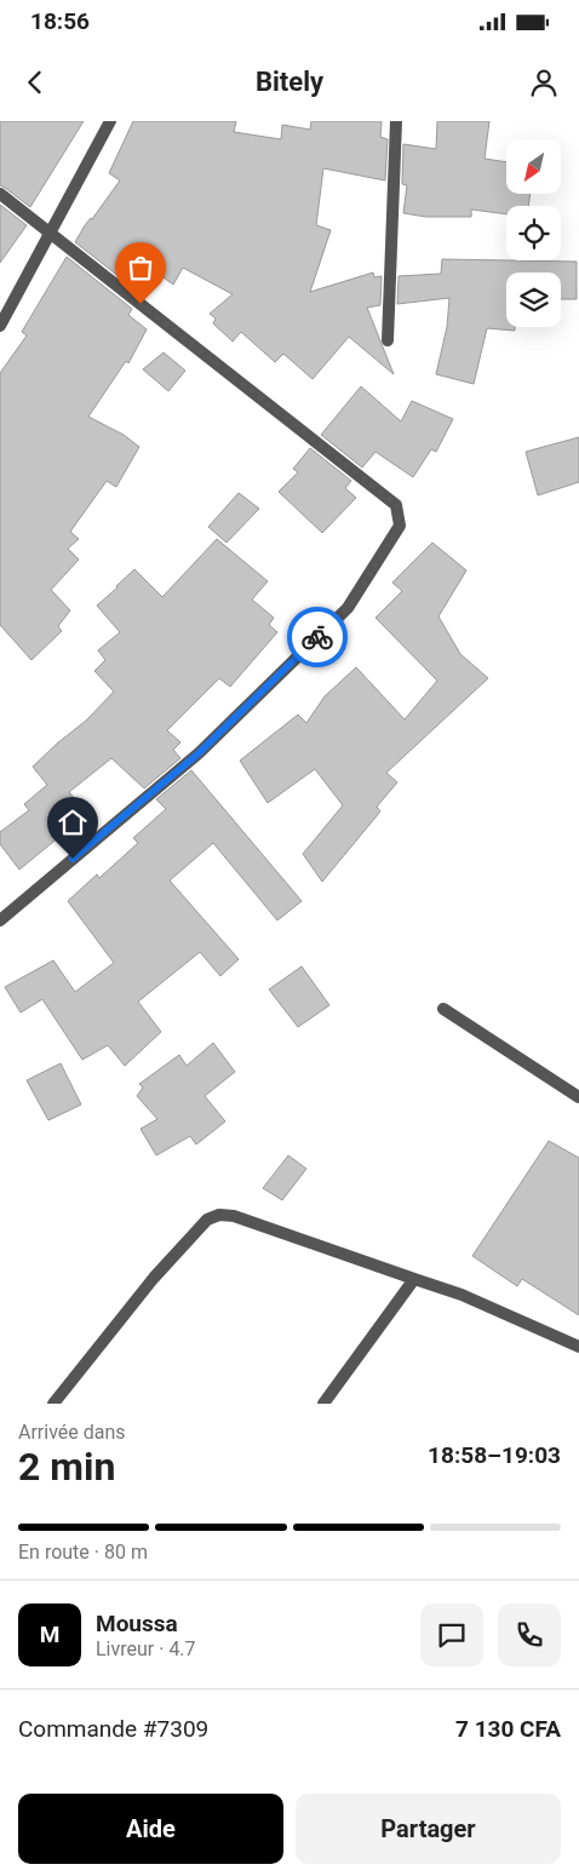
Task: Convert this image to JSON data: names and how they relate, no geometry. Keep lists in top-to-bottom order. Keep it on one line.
{"north":"bottom left","page":{"status":"18:56","header":"Bitely","heading":["2 min","Arrivée dans","18:58–19:03"],"panel":["Moussa","Livreur · 4.7","Commande #7309","7 130 CFA"],"bar":"En route · 80 m","round":"M","buttons":["Aide","Partager"]}}
